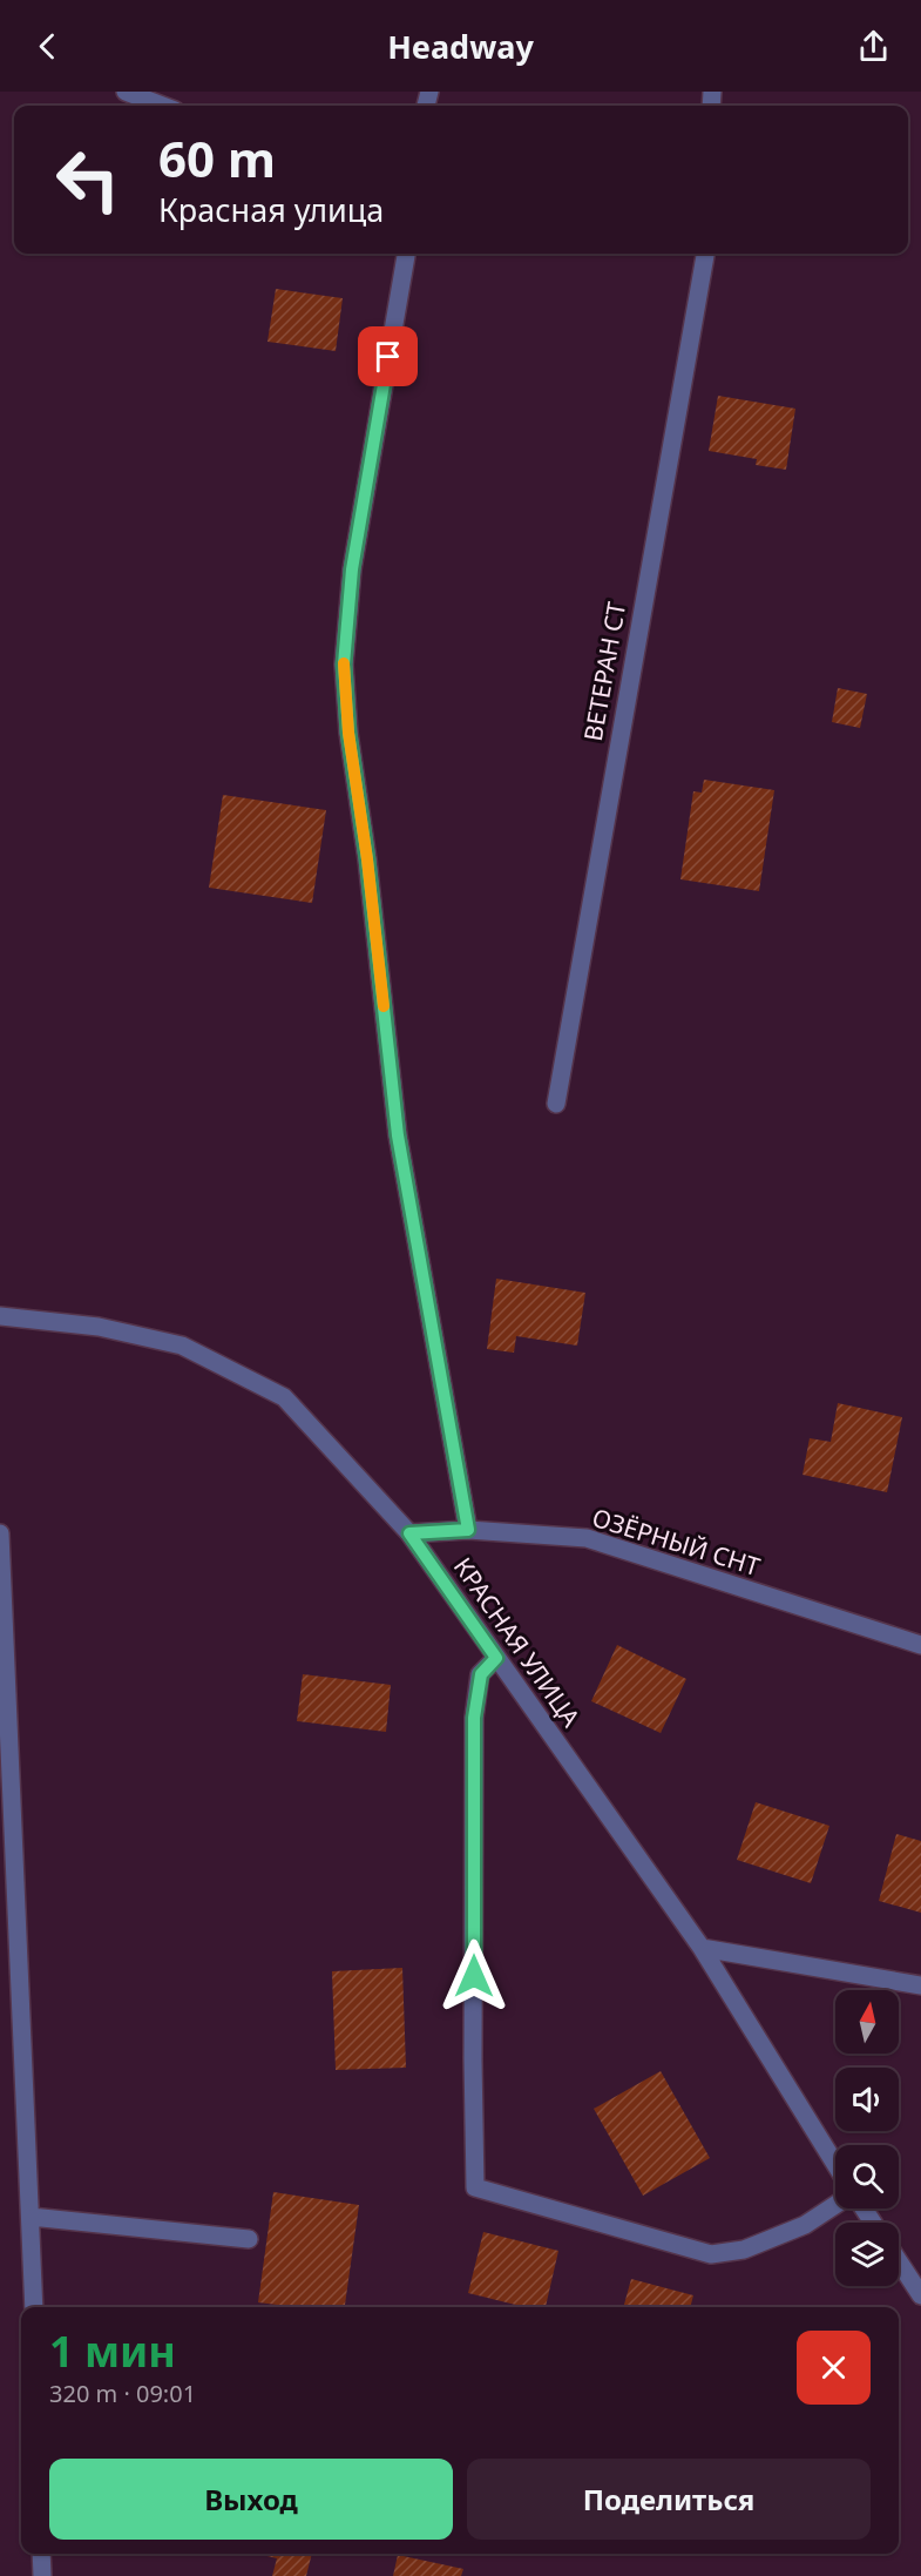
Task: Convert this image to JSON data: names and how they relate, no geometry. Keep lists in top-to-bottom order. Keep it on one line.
{"streets":{"street":["ВЕТЕРАН СТ","ОЗЁРНЫЙ СНТ","КРАСНАЯ УЛИЦА"]},"crossings":[["ОЗЁРНЫЙ СНТ","КРАСНАЯ УЛИЦА"]],"north":"top","page":{"header":"Headway","turn":["60 m","Красная улица"],"heading":["1 мин","320 m · 09:01"],"buttons":["Выход","Поделиться"]}}
